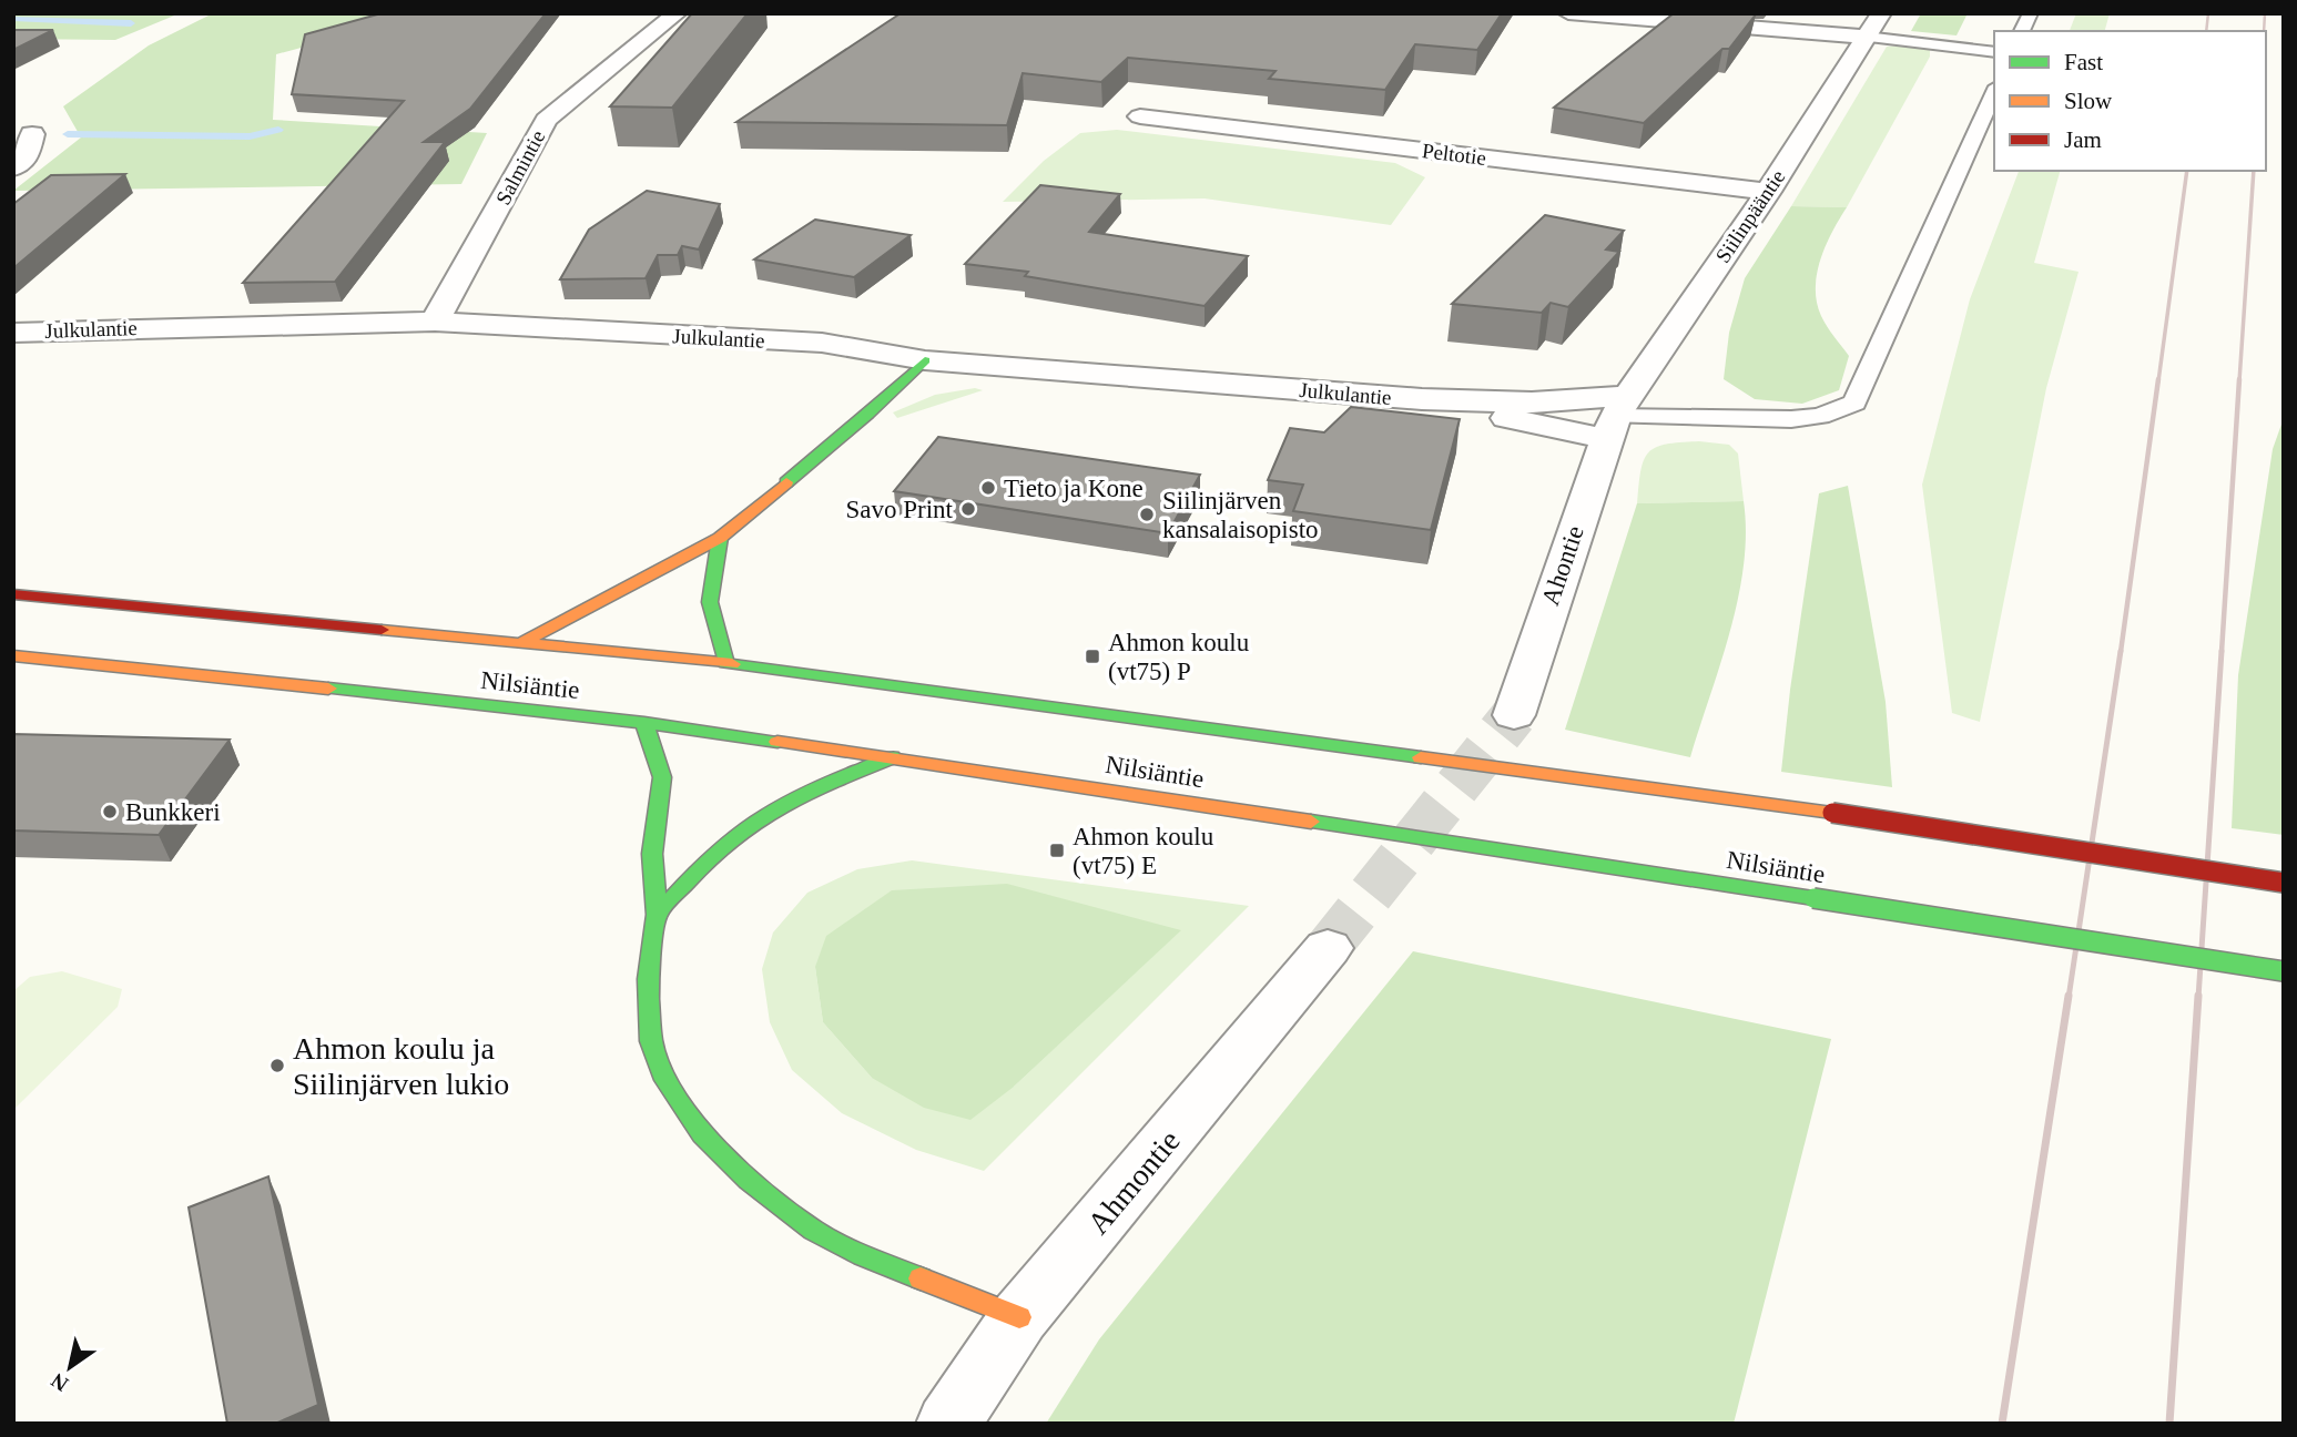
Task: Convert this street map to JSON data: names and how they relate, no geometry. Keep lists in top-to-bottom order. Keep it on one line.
{"streets":{"main road":["Nilsiäntie"],"street":["Peltotie","Salmintie","Siilinpääntie","Julkulantie","Ahontie","Ahmontie"]},"crossings":[["Peltotie","Siilinpääntie"],["Salmintie","Julkulantie"],["Siilinpääntie","Julkulantie"],["Siilinpääntie","Ahontie"],["Julkulantie","Ahontie"]],"places":{"other":["Tieto ja Kone","Savo Print","Siilinjärven kansalaisopisto","Bunkkeri","Ahmon koulu ja Siilinjärven lukio"],"transit":["Ahmon koulu (vt75) P","Ahmon koulu (vt75) E"]},"legend":["Fast","Slow","Jam"],"north":"bottom left"}
